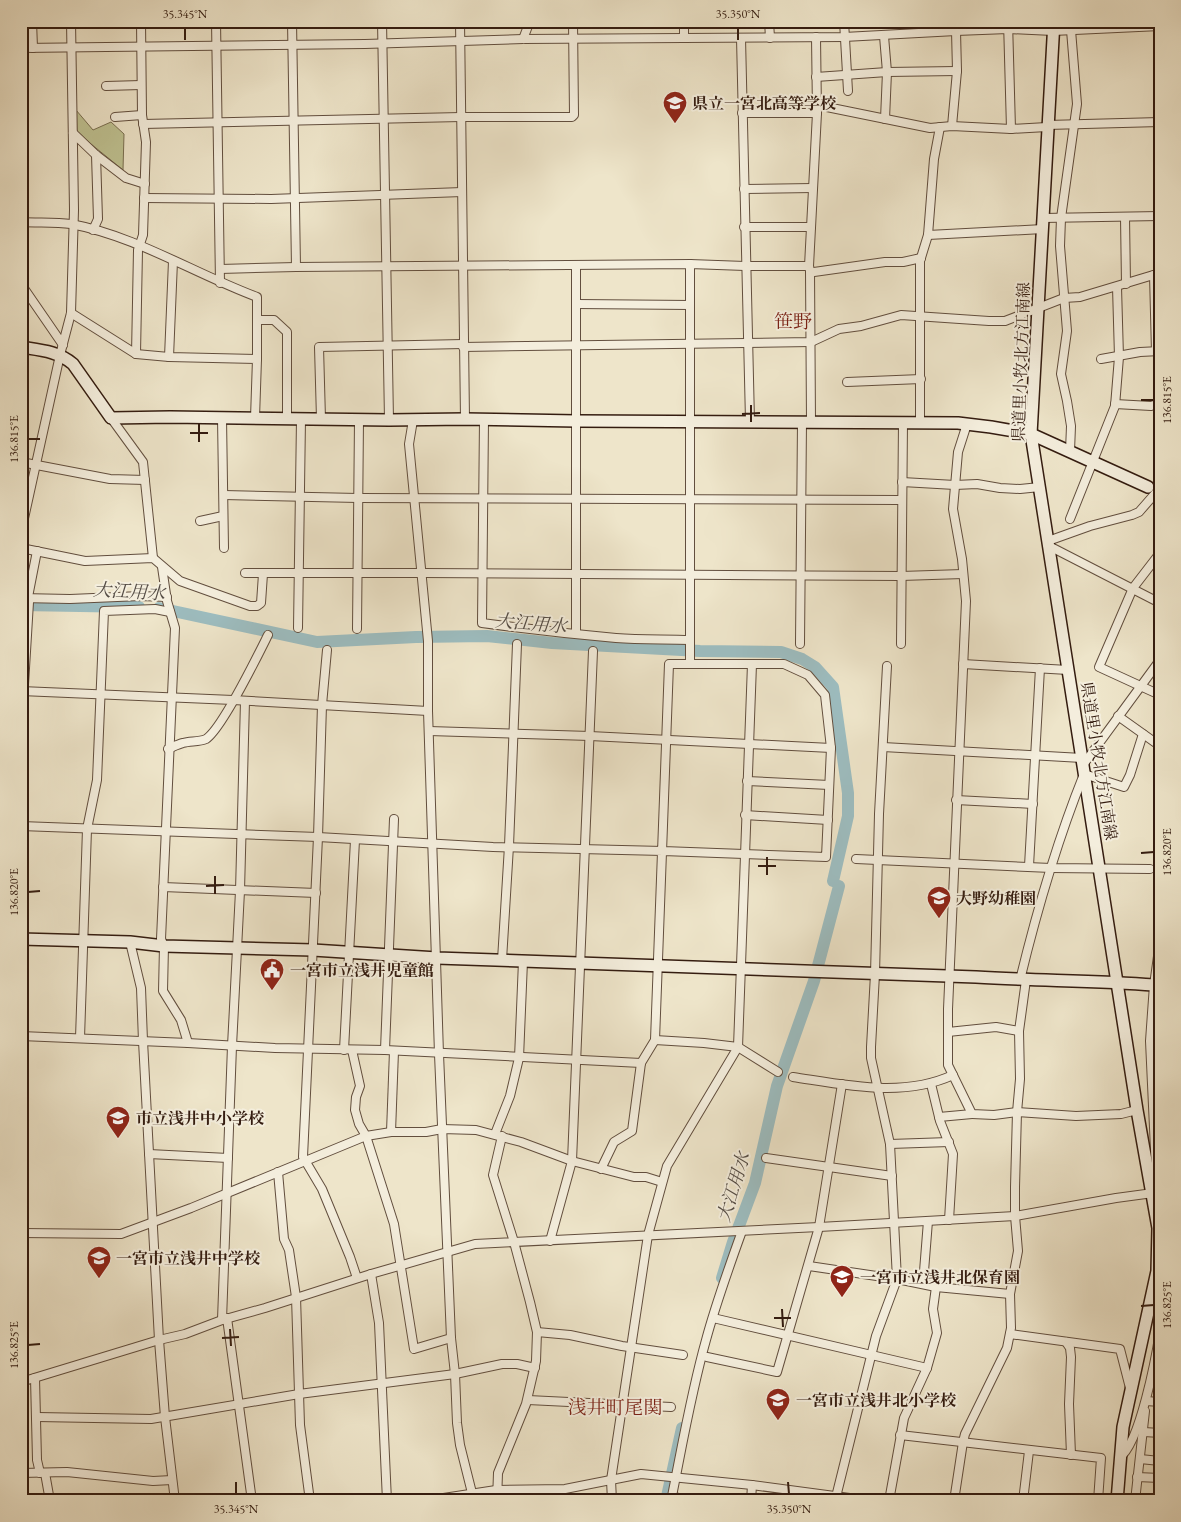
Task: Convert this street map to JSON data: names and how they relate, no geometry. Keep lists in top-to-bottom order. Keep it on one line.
{"streets":{"street":["県道里小牧北方江南線"]},"districts":["笹野","浅井町尾関"],"water":["大江用水"],"places":{"school or university":["県立一宮北高等学校","大野幼稚園","市立浅井中小学校","一宮市立浅井中学校","一宮市立浅井北保育園","一宮市立浅井北小学校"],"public building":["一宮市立浅井児童館"]},"coordinates":["35.345°N","35.350°N","136.815°E","136.820°E","136.825°E"]}
